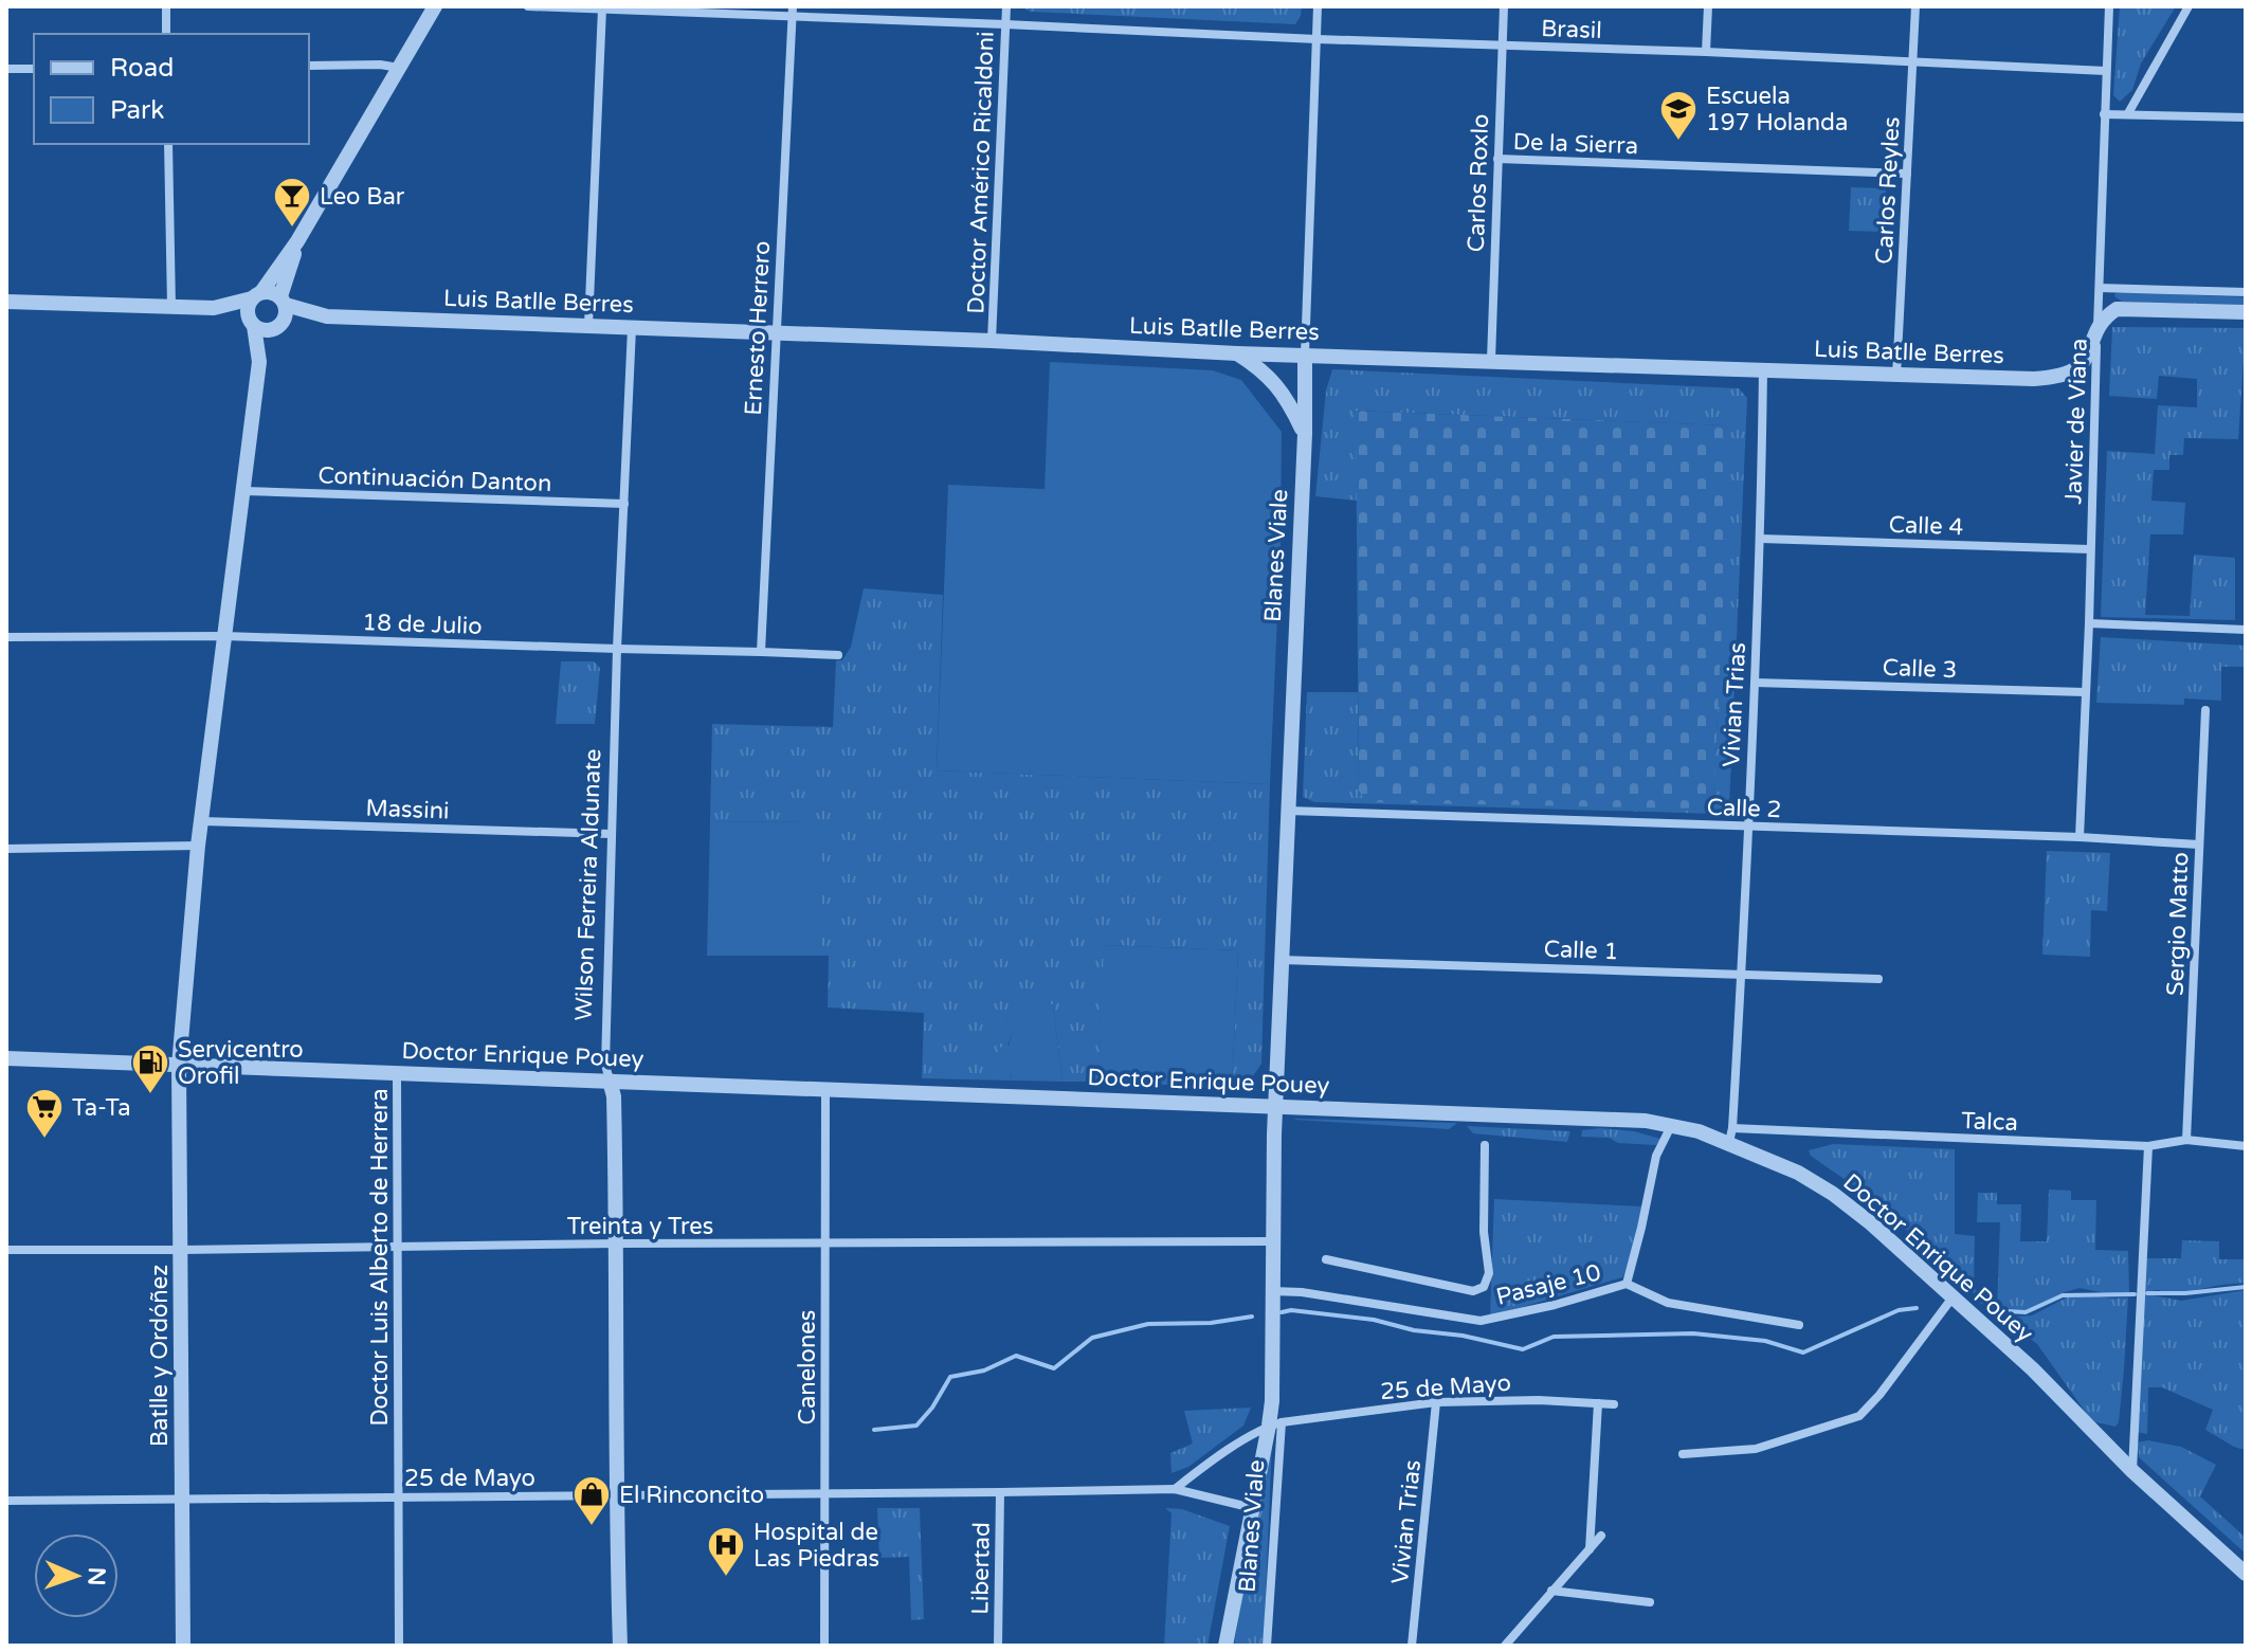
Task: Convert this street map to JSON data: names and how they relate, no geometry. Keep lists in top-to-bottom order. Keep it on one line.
{"streets":{"street":["Brasil","De la Sierra","Doctor Américo Ricaldoni","Carlos Roxlo","Carlos Reyles","Luis Batlle Berres","Ernesto Herrero","Javier de Viana","Continuación Danton","Calle 4","Blanes Viale","18 de Julio","Calle 3","Vivian Trias","Calle 2","Massini","Wilson Ferreira Aldunate","Sergio Matto","Calle 1","Doctor Enrique Pouey","Talca","Treinta y Tres","Doctor Luis Alberto de Herrera","Pasaje 10","Batlle y Ordóñez","Canelones","25 de Mayo","Libertad"]},"crossings":[["Brasil","Doctor Américo Ricaldoni"],["Brasil","Carlos Roxlo"],["Brasil","Carlos Reyles"],["Brasil","Ernesto Herrero"],["Brasil","Javier de Viana"],["Brasil","Blanes Viale"],["De la Sierra","Carlos Roxlo"],["De la Sierra","Carlos Reyles"],["Doctor Américo Ricaldoni","Luis Batlle Berres"],["Carlos Roxlo","Luis Batlle Berres"],["Carlos Reyles","Luis Batlle Berres"],["Luis Batlle Berres","Ernesto Herrero"],["Luis Batlle Berres","Javier de Viana"],["Luis Batlle Berres","Blanes Viale"],["Luis Batlle Berres","Vivian Trias"],["Luis Batlle Berres","Wilson Ferreira Aldunate"],["Ernesto Herrero","18 de Julio"],["Javier de Viana","Calle 4"],["Javier de Viana","Calle 3"],["Javier de Viana","Calle 2"],["Continuación Danton","Wilson Ferreira Aldunate"],["Continuación Danton","Batlle y Ordóñez"],["Calle 4","Vivian Trias"],["Blanes Viale","Calle 2"],["Blanes Viale","Calle 1"],["Blanes Viale","Doctor Enrique Pouey"],["Blanes Viale","Treinta y Tres"],["Blanes Viale","Pasaje 10"],["Blanes Viale","25 de Mayo"],["18 de Julio","Wilson Ferreira Aldunate"],["18 de Julio","Batlle y Ordóñez"],["Calle 3","Vivian Trias"],["Vivian Trias","Calle 2"],["Vivian Trias","Calle 1"],["Vivian Trias","Doctor Enrique Pouey"],["Vivian Trias","Talca"],["Vivian Trias","25 de Mayo"],["Calle 2","Sergio Matto"],["Massini","Wilson Ferreira Aldunate"],["Massini","Batlle y Ordóñez"],["Wilson Ferreira Aldunate","Doctor Enrique Pouey"],["Wilson Ferreira Aldunate","Treinta y Tres"],["Wilson Ferreira Aldunate","25 de Mayo"],["Sergio Matto","Talca"],["Doctor Enrique Pouey","Talca"],["Doctor Enrique Pouey","Doctor Luis Alberto de Herrera"],["Doctor Enrique Pouey","Batlle y Ordóñez"],["Doctor Enrique Pouey","Canelones"],["Treinta y Tres","Doctor Luis Alberto de Herrera"],["Treinta y Tres","Batlle y Ordóñez"],["Treinta y Tres","Canelones"],["Doctor Luis Alberto de Herrera","25 de Mayo"],["Batlle y Ordóñez","25 de Mayo"],["Canelones","25 de Mayo"],["25 de Mayo","Libertad"]],"places":{"school or university":["Escuela 197 Holanda"],"bar":["Leo Bar"],"fuel station":["Servicentro Orofil"],"supermarket":["Ta-Ta"],"shop":["El Rinconcito"],"hospital":["Hospital de Las Piedras"]},"legend":["Road","Park"],"north":"right"}
